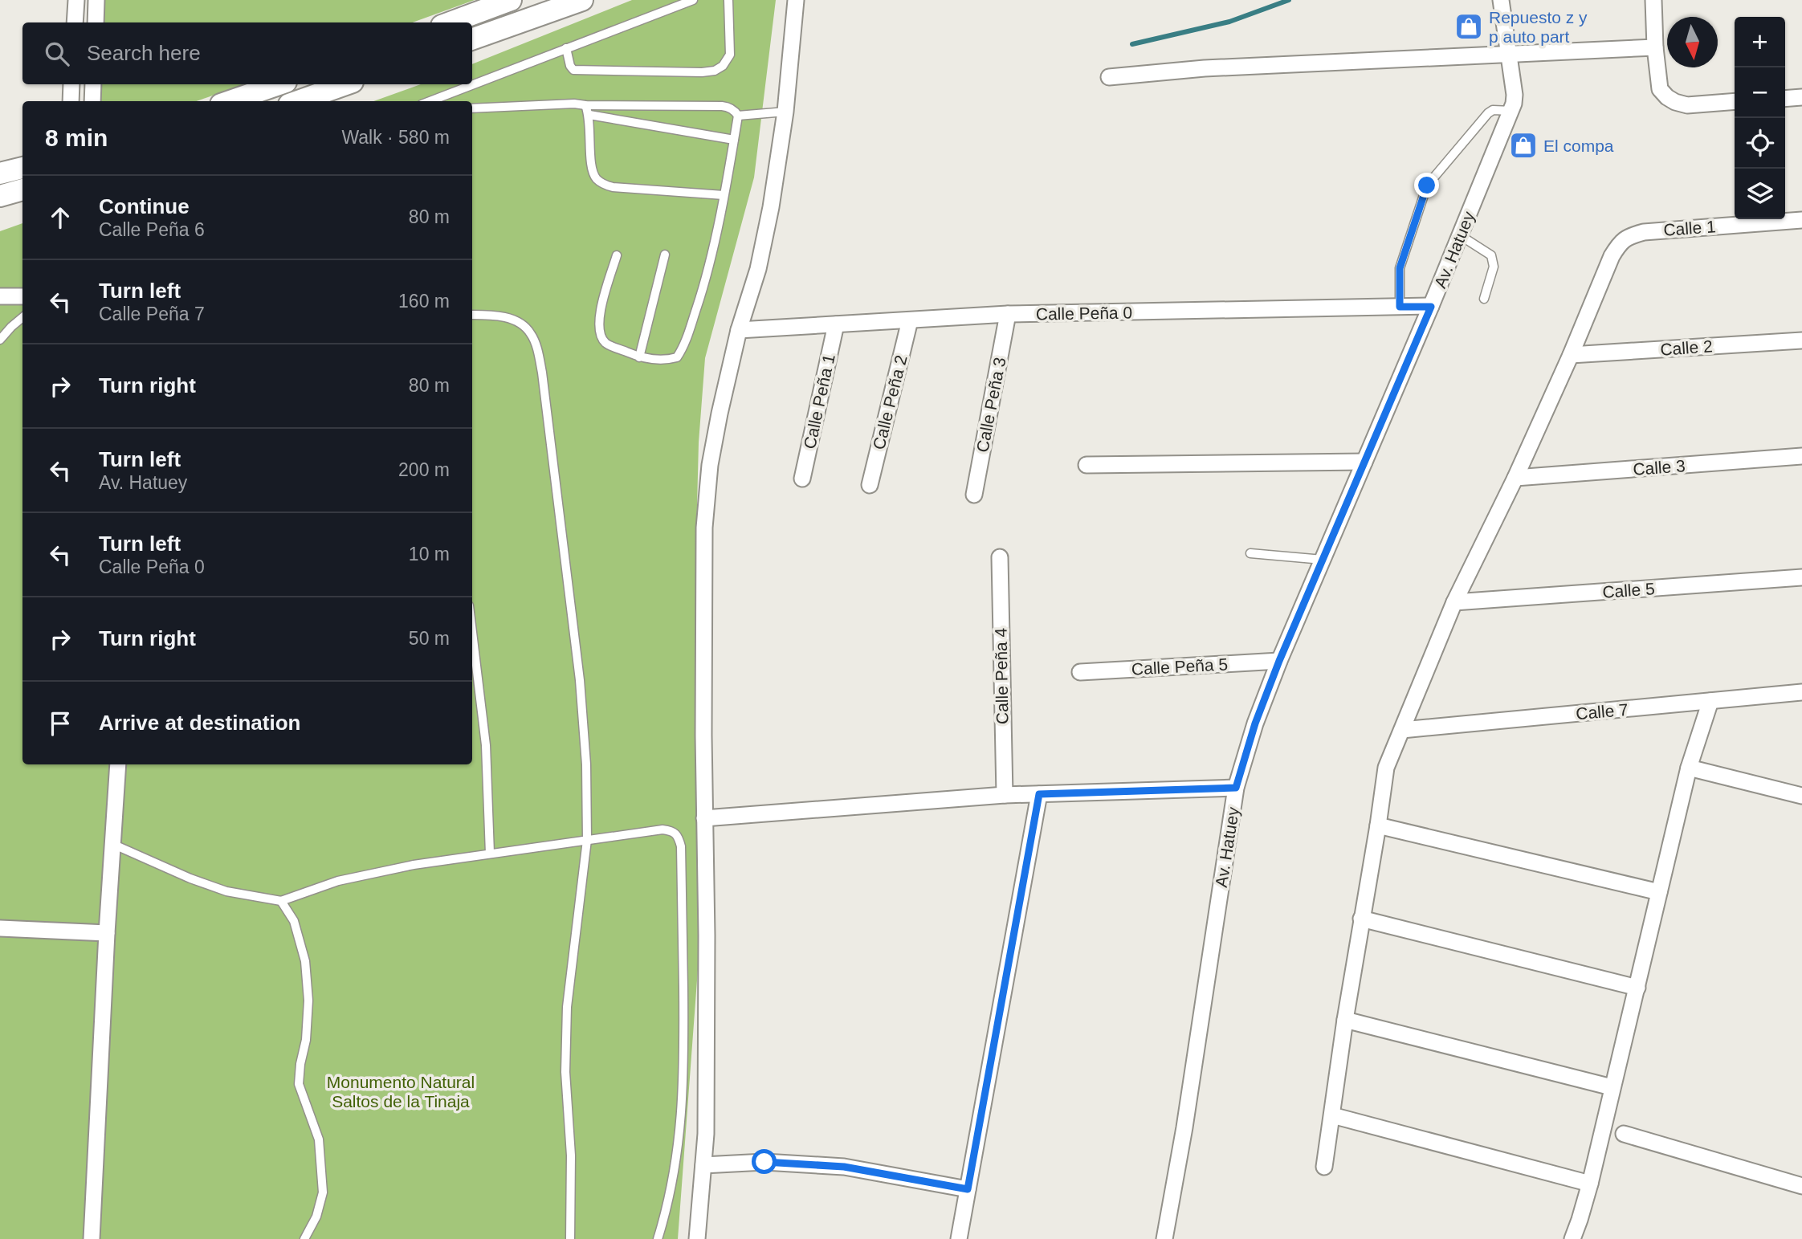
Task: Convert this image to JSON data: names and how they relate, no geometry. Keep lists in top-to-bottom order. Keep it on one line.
{"streets":{"street":["Calle 1","Av. Hatuey","Calle Peña 0","Calle 2","Calle Peña 1","Calle Peña 2","Calle Peña 3","Calle 3","Calle 5","Calle Peña 5","Calle Peña 4","Calle 7"]},"crossings":[["Calle 1","Calle 2"],["Av. Hatuey","Calle Peña 0"],["Av. Hatuey","Calle Peña 5"],["Calle Peña 0","Calle Peña 1"],["Calle Peña 0","Calle Peña 2"],["Calle Peña 0","Calle Peña 3"]],"parks":["Monumento Natural Saltos de la Tinaja"],"places":{"shop":["Repuesto z y p auto part","El compa"]},"north":"bottom","page":{"map_buttons":["+","−"],"search":"Search here","heading":["8 min","Walk · 580 m"],"list":[["Continue","Calle Peña 6","80 m"],["Turn left","Calle Peña 7","160 m"],["Turn right","80 m"],["Turn left","Av. Hatuey","200 m"],["Turn left","Calle Peña 0","10 m"],["Turn right","50 m"],"Arrive at destination"]}}
